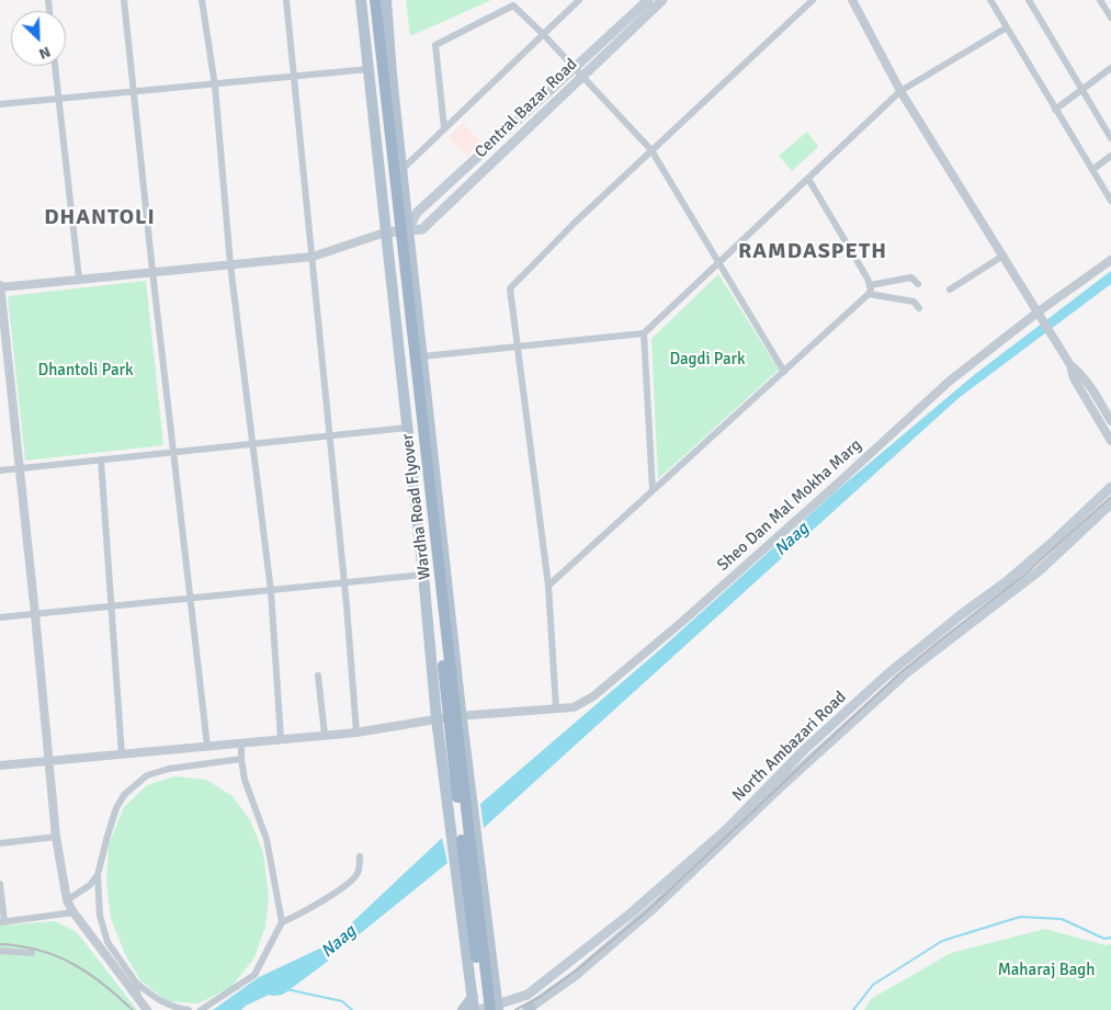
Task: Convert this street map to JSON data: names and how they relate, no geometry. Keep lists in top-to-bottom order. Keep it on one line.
{"streets":{"highway":["Wardha Road Flyover"],"main road":["Central Bazar Road","North Ambazari Road"],"street":["Sheo Dan Mal Mokha Marg"]},"crossings":[["Wardha Road Flyover","North Ambazari Road"]],"districts":["DHANTOLI","RAMDASPETH"],"water":["Naag"],"parks":["Dagdi Park","Dhantoli Park","Maharaj Bagh"],"north":"bottom right"}
